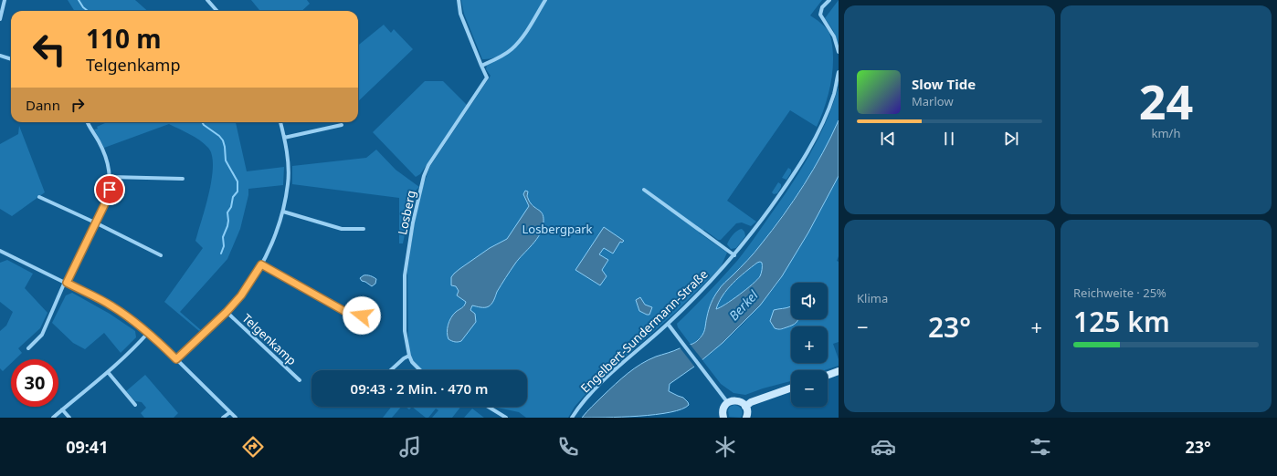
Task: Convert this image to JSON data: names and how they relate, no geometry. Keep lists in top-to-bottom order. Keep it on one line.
{"streets":{"street":["Losberg","Engelbert-Sundermann-Straße","Telgenkamp"]},"water":["Berkel"],"parks":["Losbergpark"],"page":{"tile":[["24","km/h"],"Klima",["Reichweite · 25%","125 km"]],"turn":["110 m","Telgenkamp"],"song":["Slow Tide","Marlow"],"then":"Dann","map_buttons":["+","−"],"heat":["−","23°","+"],"limit":"30","trip":"09:43 · 2 Min. · 470 m","tabs":["09:41","23°"]}}
